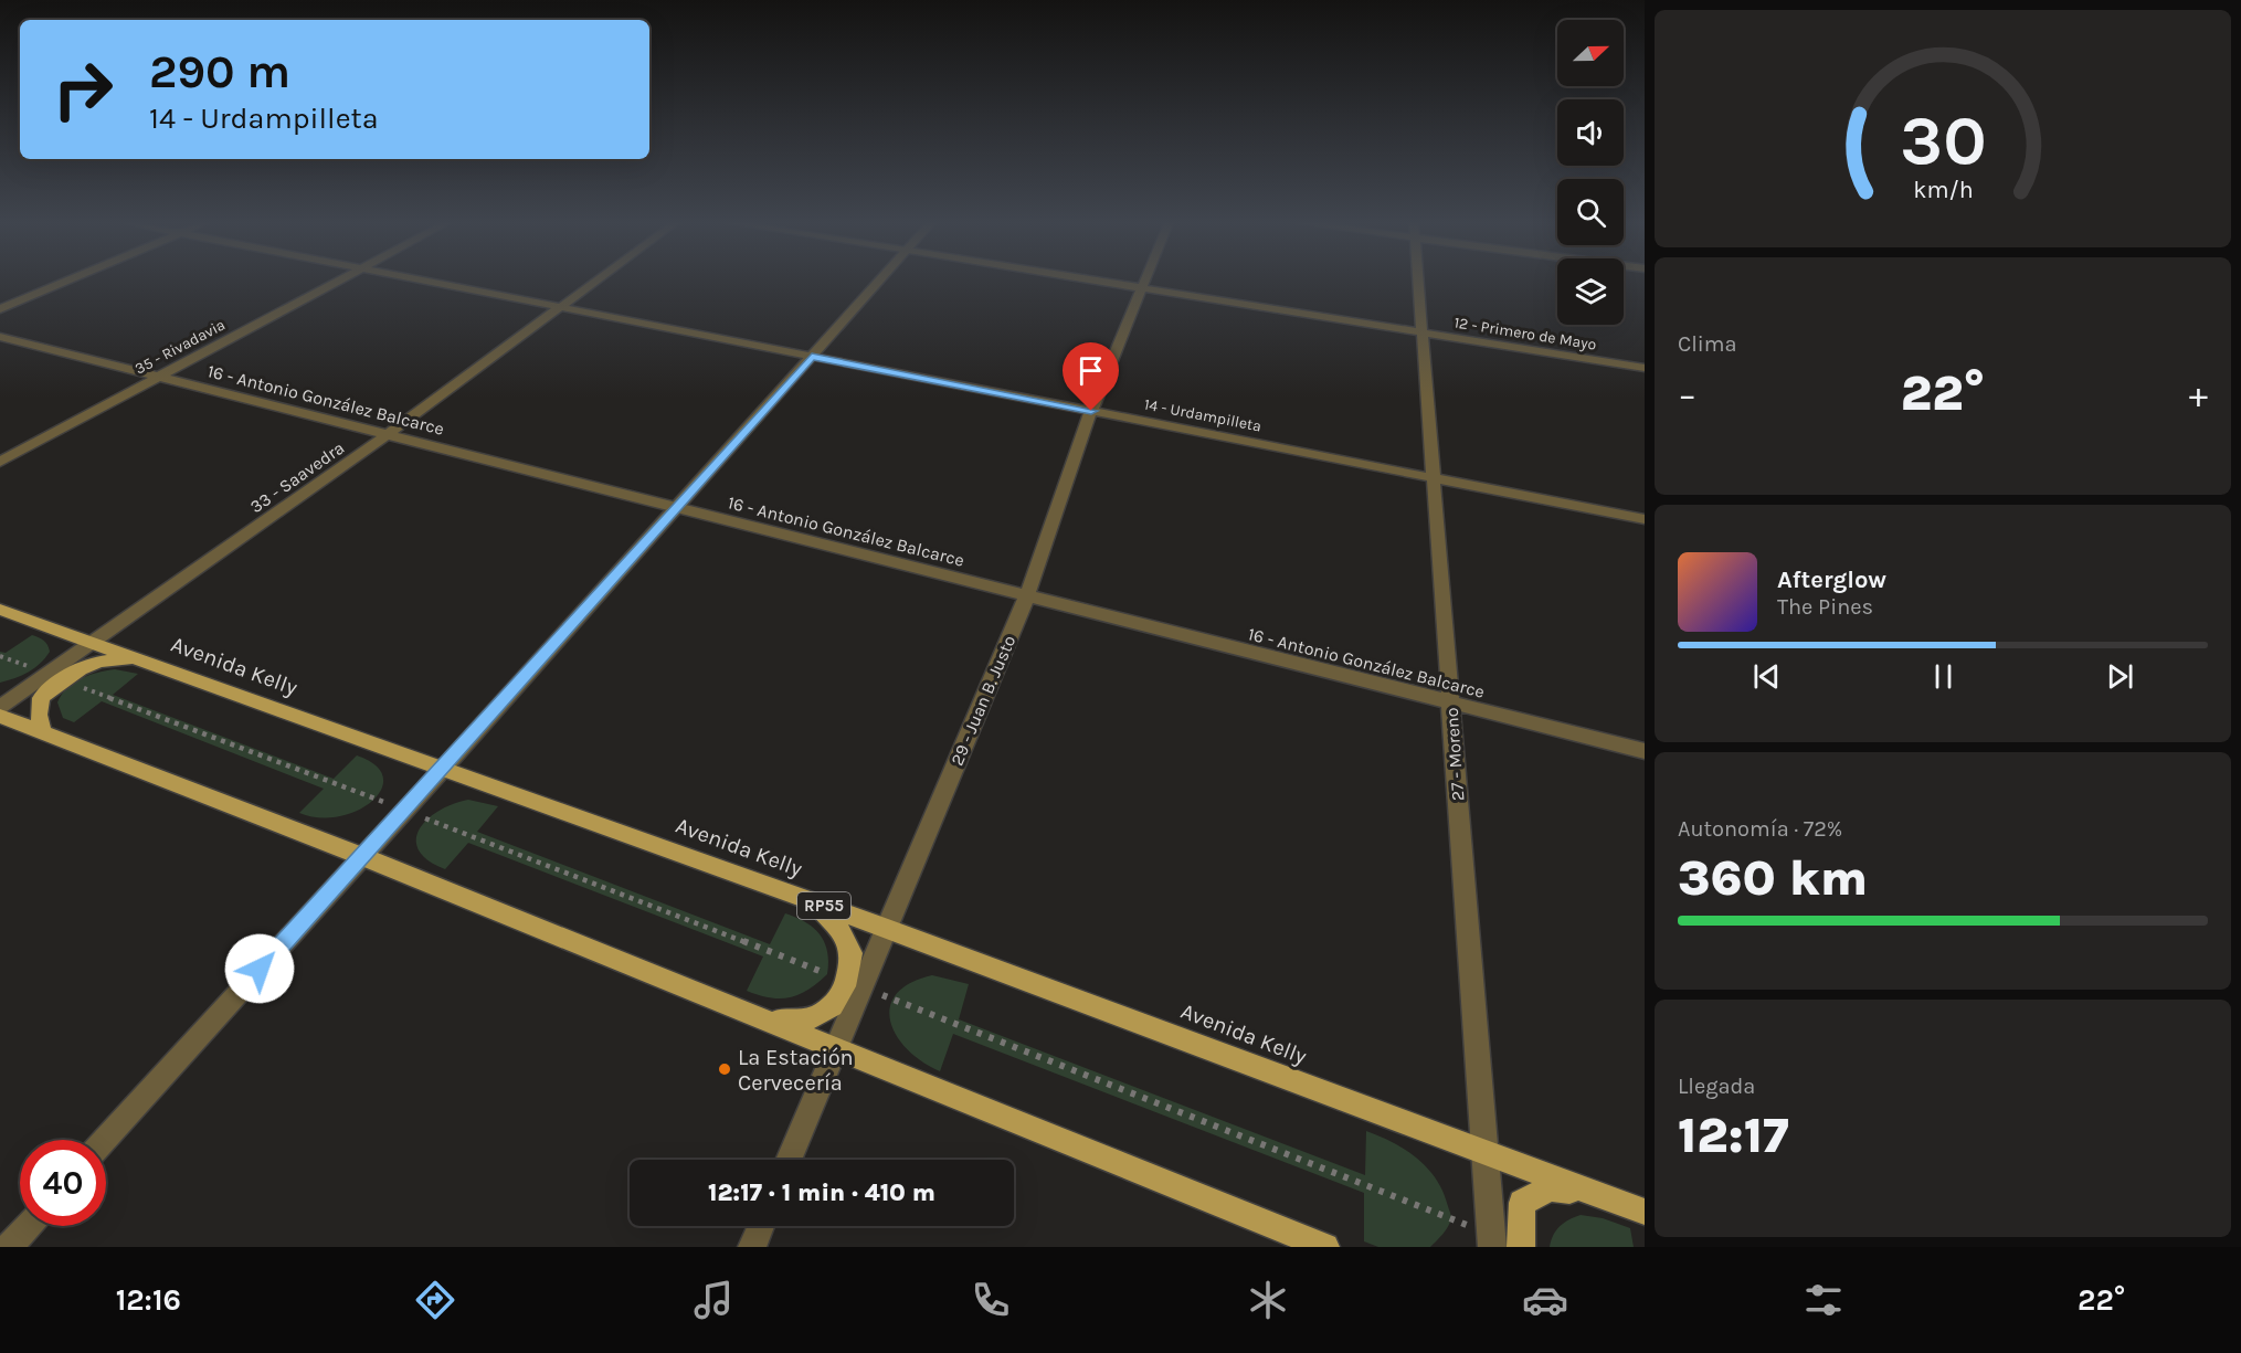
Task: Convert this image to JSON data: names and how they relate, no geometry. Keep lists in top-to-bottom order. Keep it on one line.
{"streets":{"main road":["Avenida Kelly","RP55"],"street":["12 - Primero de Mayo","35 - Rivadavia","16 - Antonio González Balcarce","14 - Urdampilleta","33 - Saavedra","29 - Juan B. Justo","27 - Moreno"]},"crossings":[["12 - Primero de Mayo","29 - Juan B. Justo"],["12 - Primero de Mayo","27 - Moreno"],["35 - Rivadavia","16 - Antonio González Balcarce"],["16 - Antonio González Balcarce","33 - Saavedra"],["16 - Antonio González Balcarce","29 - Juan B. Justo"],["16 - Antonio González Balcarce","27 - Moreno"],["14 - Urdampilleta","33 - Saavedra"],["14 - Urdampilleta","29 - Juan B. Justo"],["14 - Urdampilleta","27 - Moreno"],["33 - Saavedra","Avenida Kelly"],["Avenida Kelly","29 - Juan B. Justo"],["Avenida Kelly","27 - Moreno"]],"places":["La Estación Cervecería"],"north":"right","page":{"turn":["290 m","14 - Urdampilleta"],"tile":["Clima",["Autonomía · 72%","360 km"],["Llegada","12:17"]],"heat":["−","22°","+"],"song":["Afterglow","The Pines"],"limit":"40","trip":"12:17 · 1 min · 410 m","tabs":["12:16","22°"],"gauge":["30","km/h"]}}
